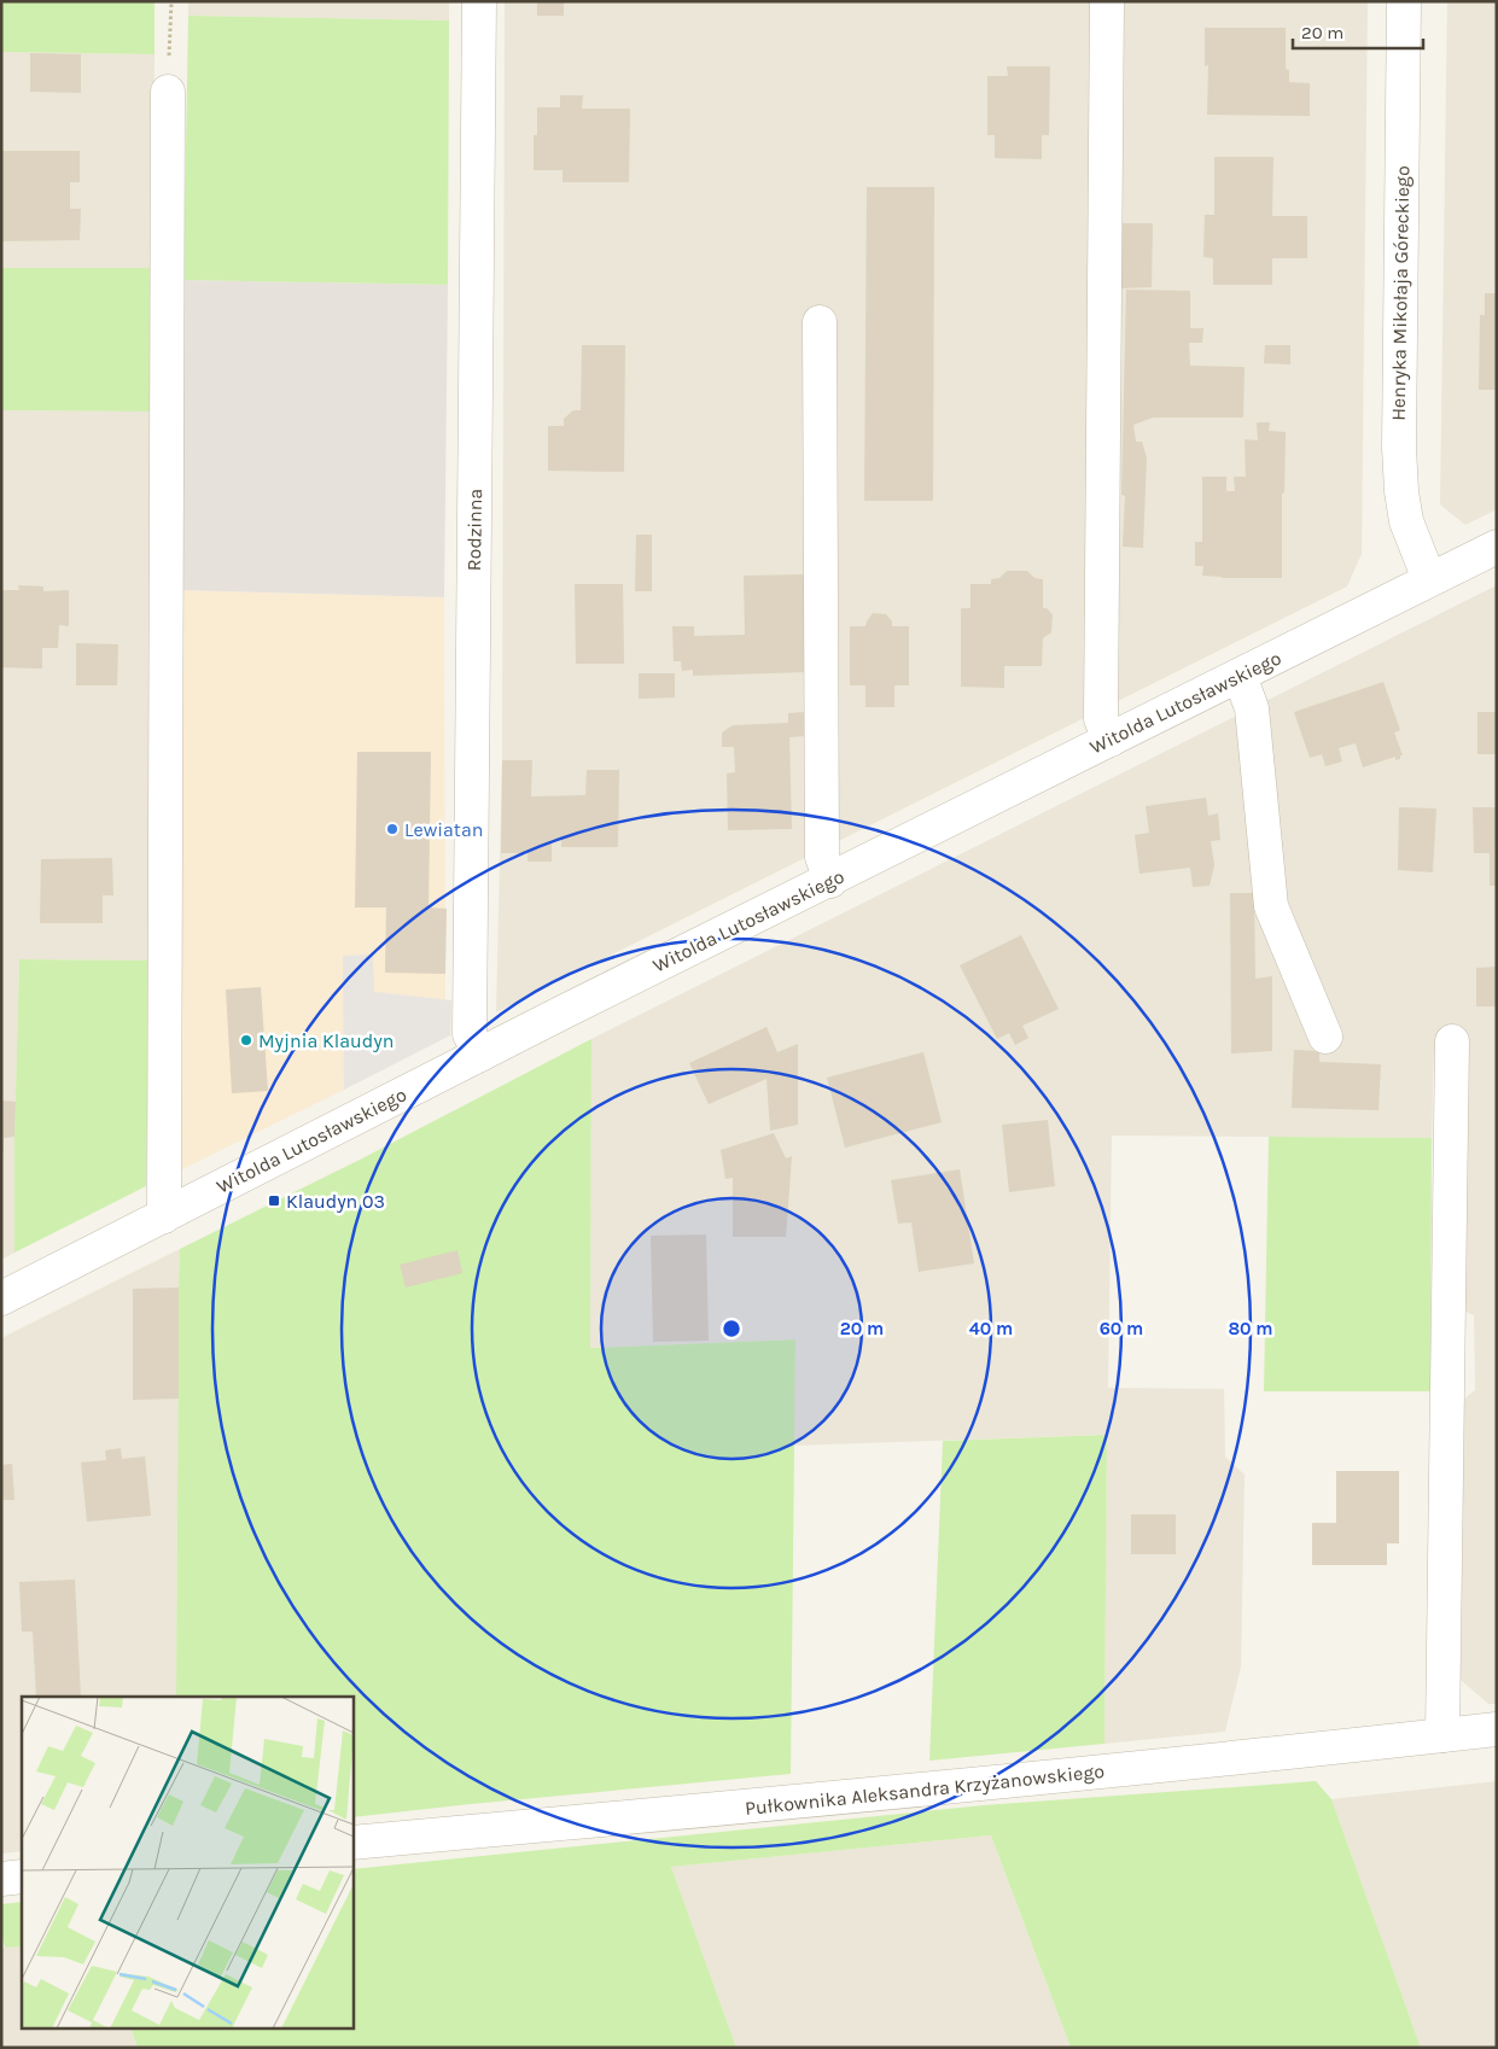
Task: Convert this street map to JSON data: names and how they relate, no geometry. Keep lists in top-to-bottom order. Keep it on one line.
{"streets":{"street":["Henryka Mikołaja Góreckiego","Rodzinna","Witolda Lutosławskiego","Pułkownika Aleksandra Krzyżanowskiego"]},"crossings":[["Henryka Mikołaja Góreckiego","Witolda Lutosławskiego"],["Rodzinna","Witolda Lutosławskiego"]],"places":{"other":["Lewiatan","Myjnia Klaudyn"],"transit":["Klaudyn 03"]},"scale_bar":"20 m","rings":["20 m","40 m","60 m","80 m"]}
